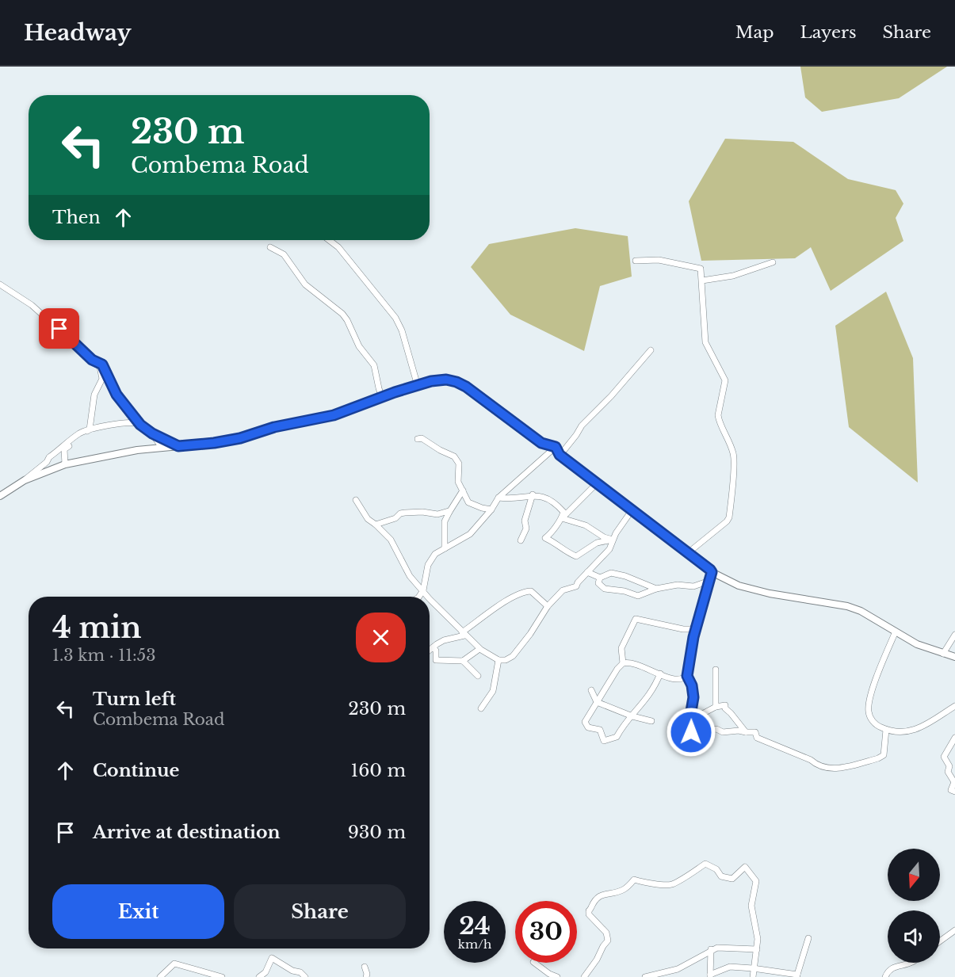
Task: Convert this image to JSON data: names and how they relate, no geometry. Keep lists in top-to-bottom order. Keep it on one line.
{"north":"bottom","page":{"header":"Headway","nav":["Map","Layers","Share"],"turn":["230 m","Combema Road"],"then":"Then","heading":["4 min","1.3 km · 11:53"],"list":[{"name":"Turn left","note":"Combema Road","value":"230 m"},{"name":"Continue","value":"160 m"},{"name":"Arrive at destination","value":"930 m"}],"buttons":["Exit","Share"],"speed":"24 km/h","limit":"30"}}
